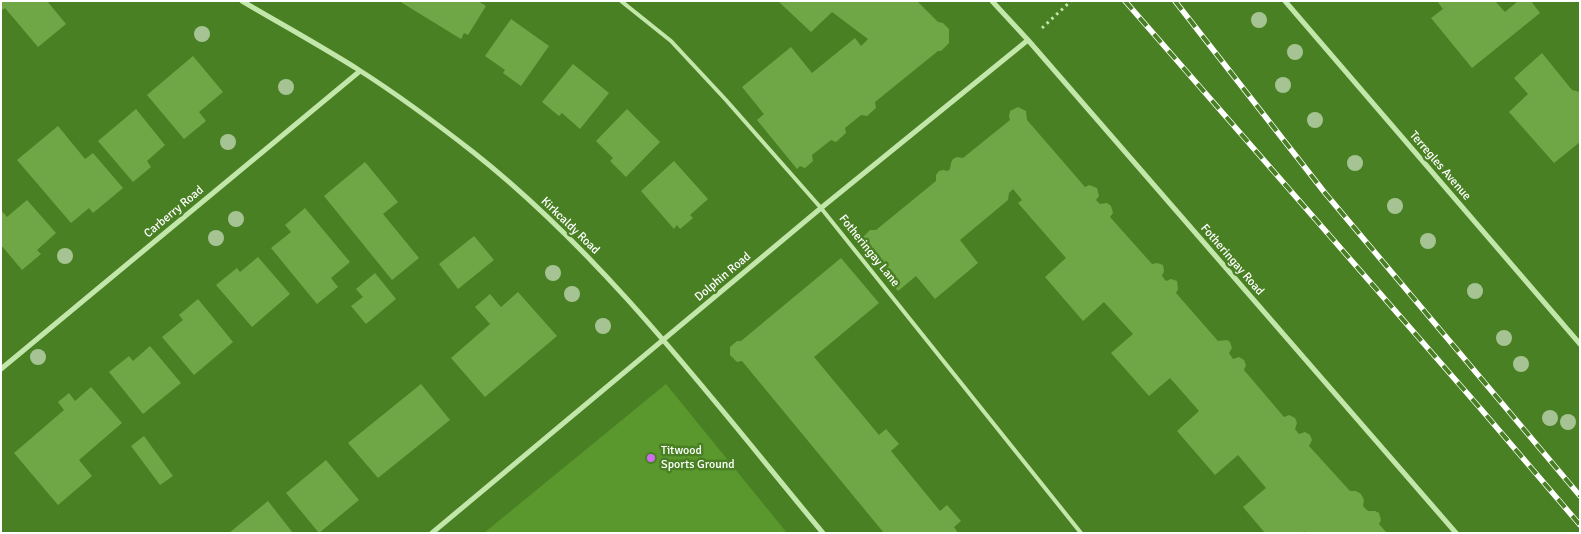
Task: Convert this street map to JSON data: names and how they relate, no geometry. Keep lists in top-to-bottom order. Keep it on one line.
{"streets":{"street":["Terregles Avenue","Carberry Road","Kirkcaldy Road","Fotheringay Road","Dolphin Road"],"lane":["Fotheringay Lane"]},"crossings":[["Carberry Road","Kirkcaldy Road"],["Kirkcaldy Road","Dolphin Road"],["Fotheringay Lane","Dolphin Road"],["Fotheringay Road","Dolphin Road"]],"places":["Titwood Sports Ground"]}
